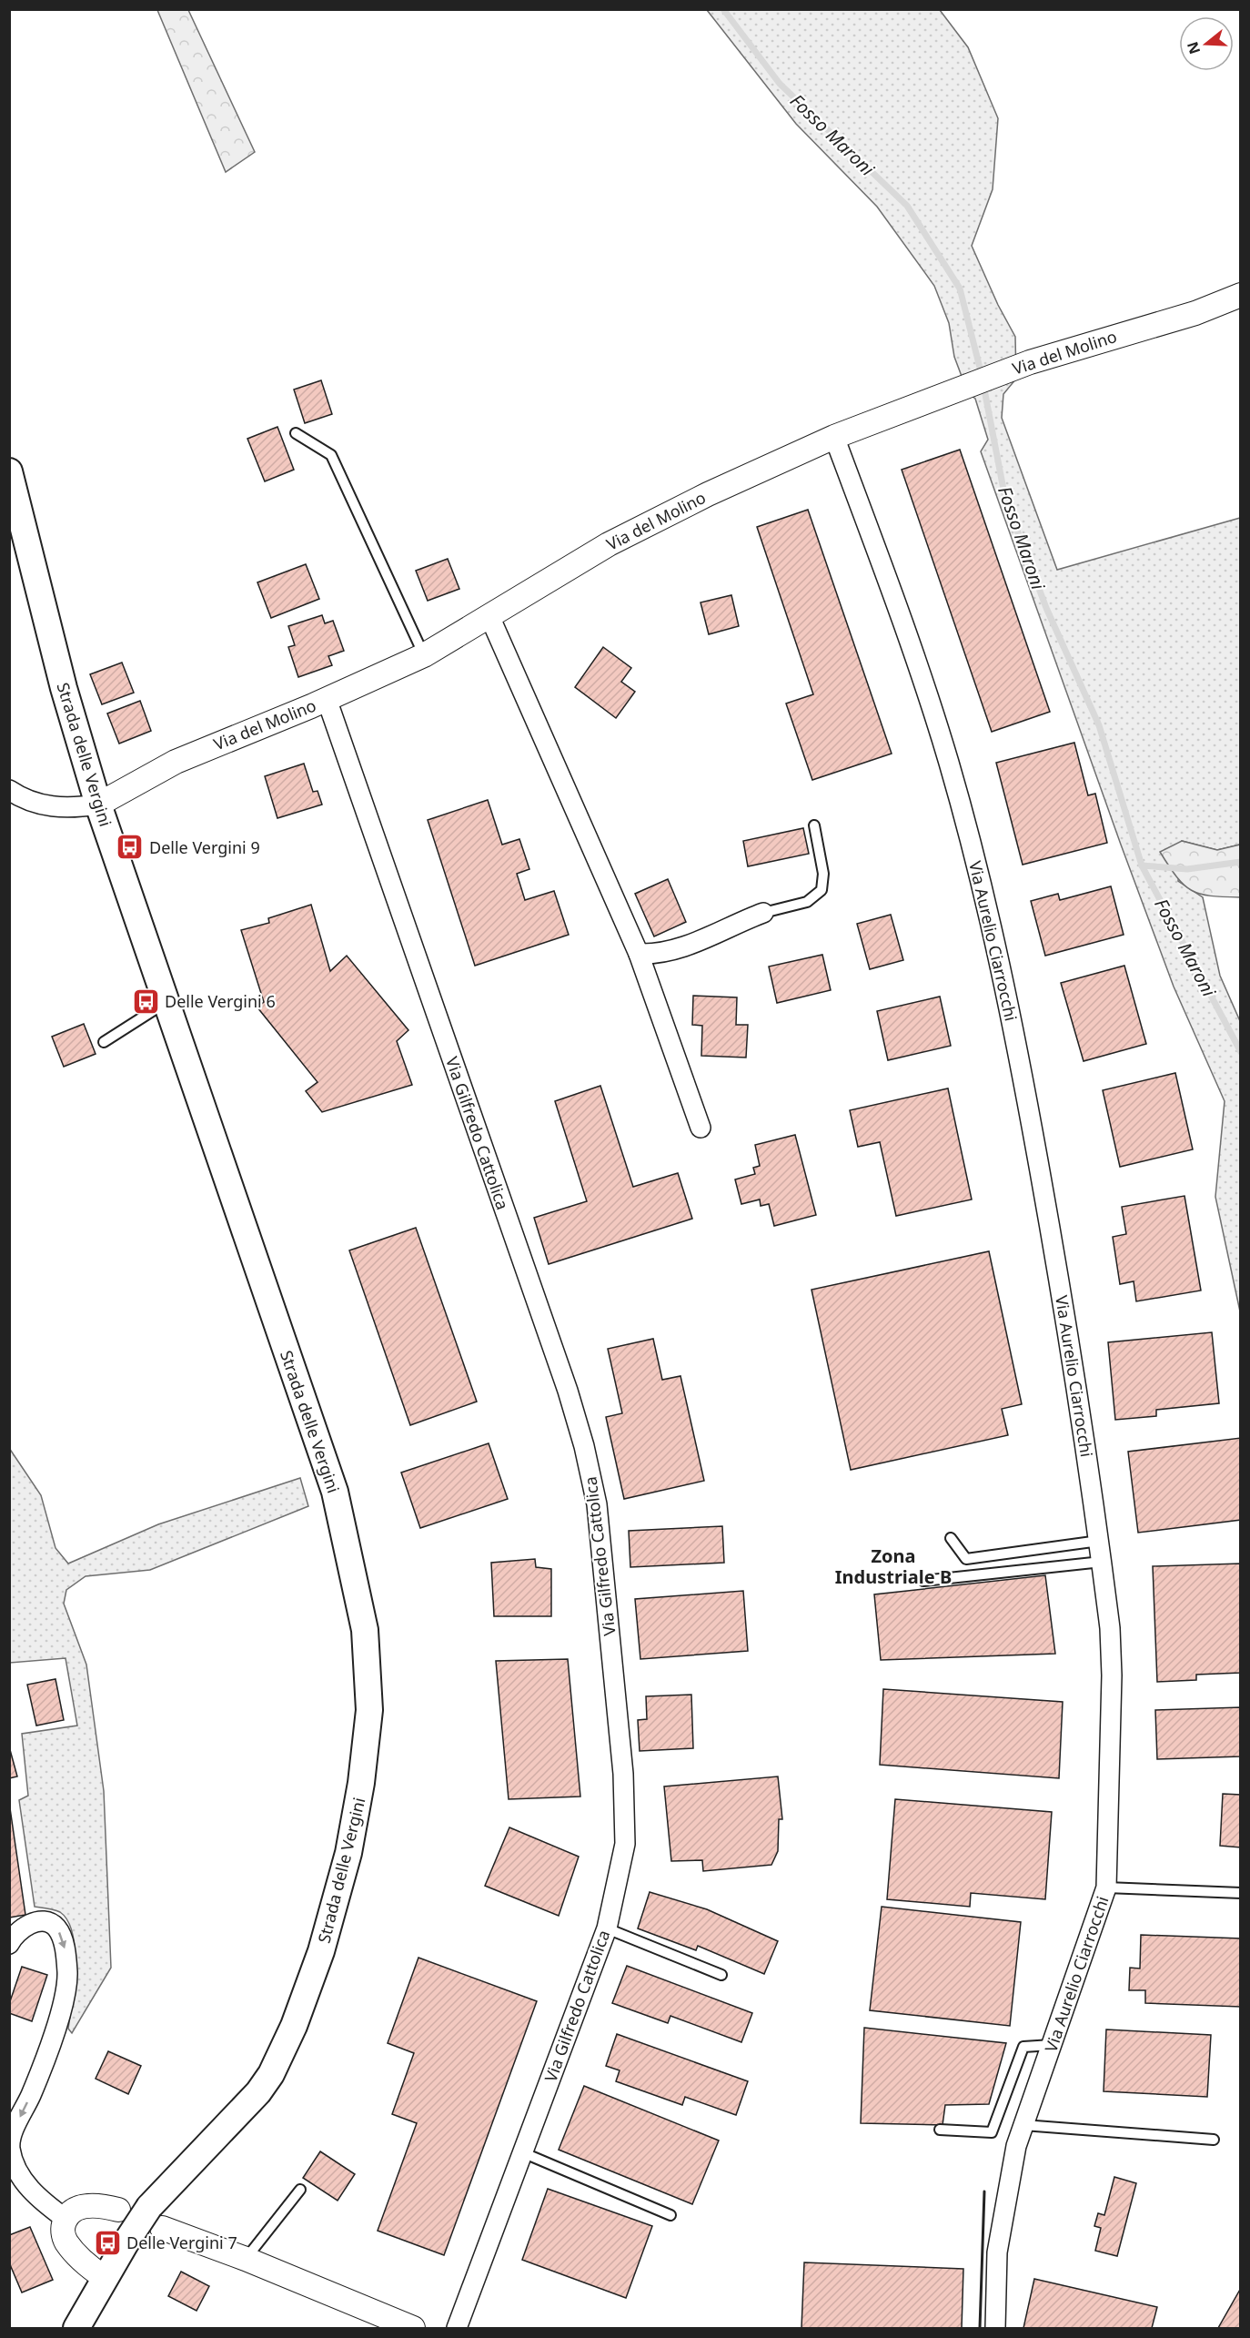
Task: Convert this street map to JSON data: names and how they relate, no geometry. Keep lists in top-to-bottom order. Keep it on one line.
{"streets":{"main road":["Strada delle Vergini"],"street":["Via del Molino","Via Aurelio Ciarrocchi","Via Gilfredo Cattolica"]},"crossings":[["Via del Molino","Strada delle Vergini"],["Via del Molino","Via Aurelio Ciarrocchi"],["Via del Molino","Via Gilfredo Cattolica"]],"districts":["Zona Industriale B"],"water":["Fosso Maroni"],"places":{"bus stop":["Delle Vergini 9","Delle Vergini 6","Delle Vergini 7"]},"north":"left"}
